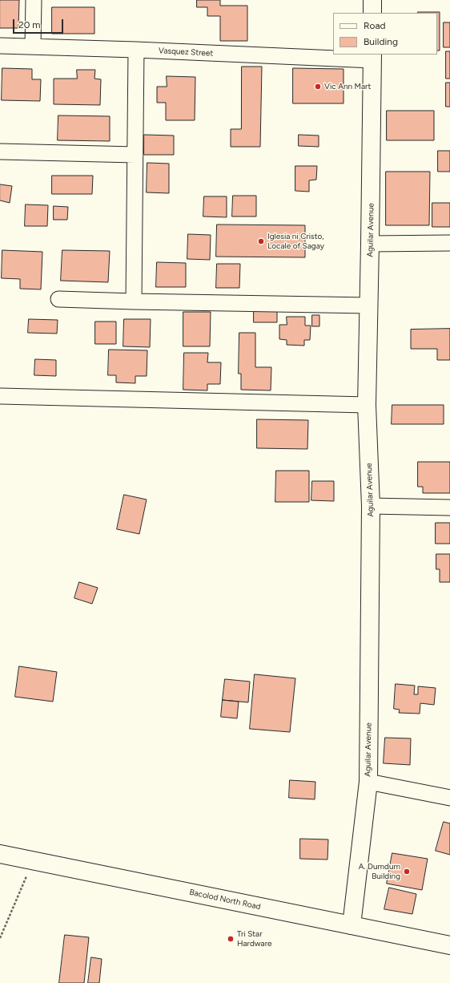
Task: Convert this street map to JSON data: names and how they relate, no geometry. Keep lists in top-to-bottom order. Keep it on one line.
{"streets":{"main road":["Aguilar Avenue","Bacolod North Road"],"street":["Vasquez Street"]},"crossings":[["Vasquez Street","Aguilar Avenue"],["Aguilar Avenue","Bacolod North Road"]],"places":["Vic Ann Mart","Iglesia ni Cristo, Locale of Sagay","A. Dumdum Building","Tri Star Hardware"],"legend":["Road","Building"],"scale_bar":"20 m"}
